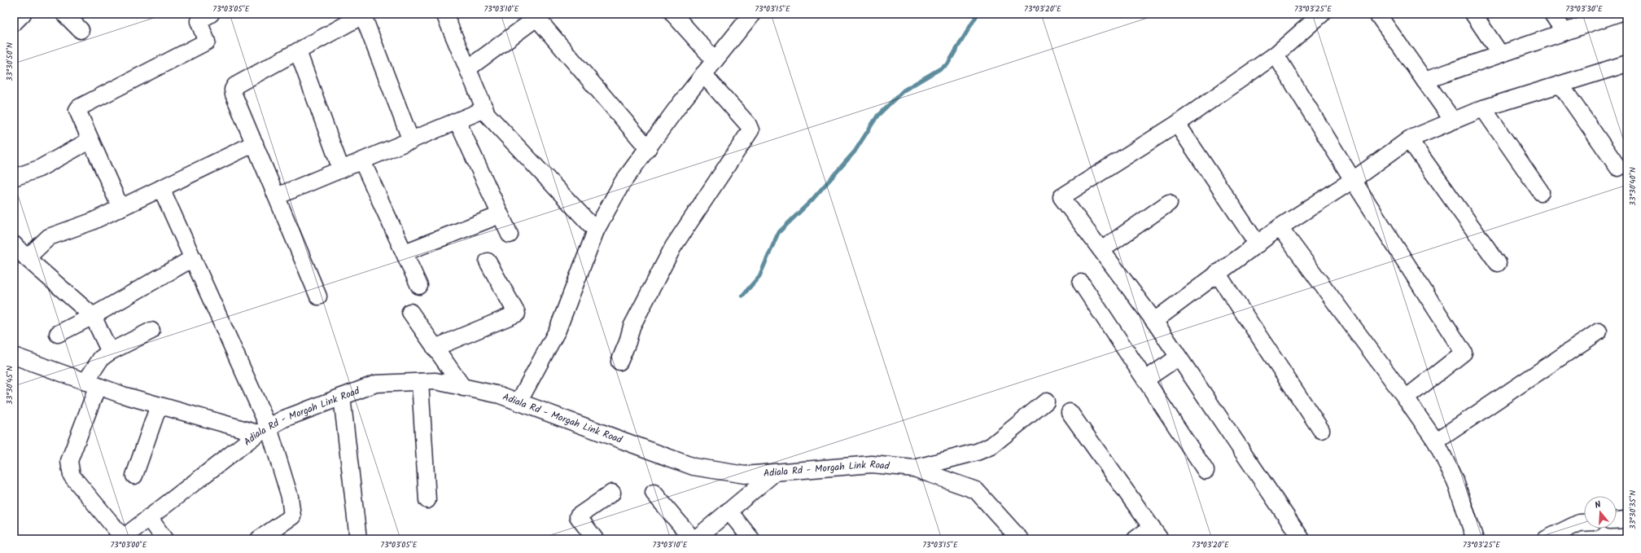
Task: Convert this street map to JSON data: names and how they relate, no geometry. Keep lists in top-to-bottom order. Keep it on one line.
{"streets":{"street":["Adiala Rd - Morgah Link Road"]},"north":"top","coordinates":["73°03'05\"E","73°03'10\"E","73°03'15\"E","73°03'20\"E","73°03'25\"E","73°03'30\"E","33°30'50\"N","33°30'40\"N","33°30'45\"N","33°30'35\"N","73°03'00\"E"]}
